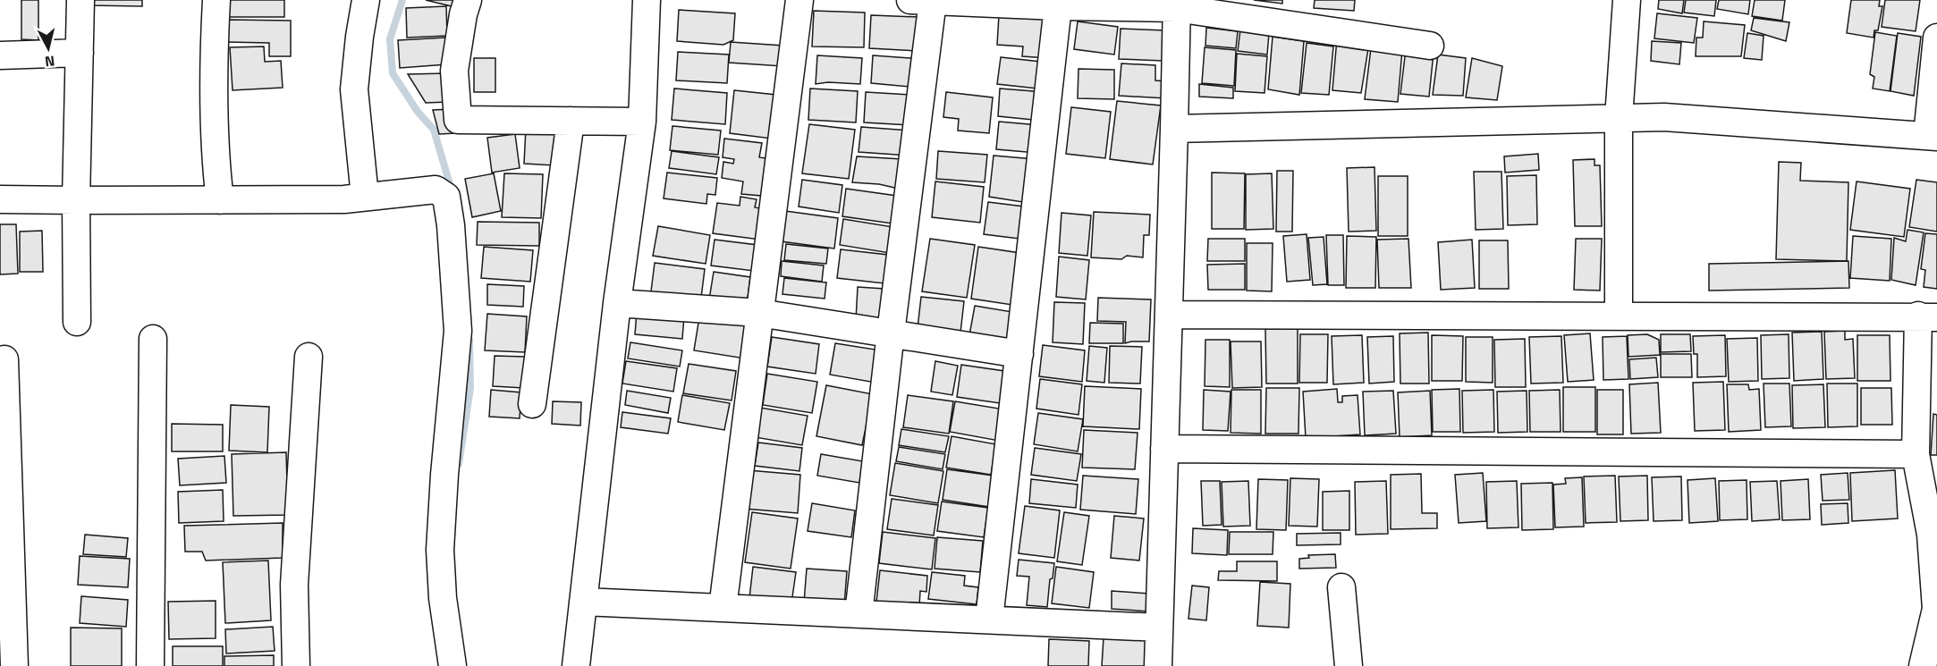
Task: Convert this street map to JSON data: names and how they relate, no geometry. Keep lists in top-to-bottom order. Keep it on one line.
{"north":"bottom"}
